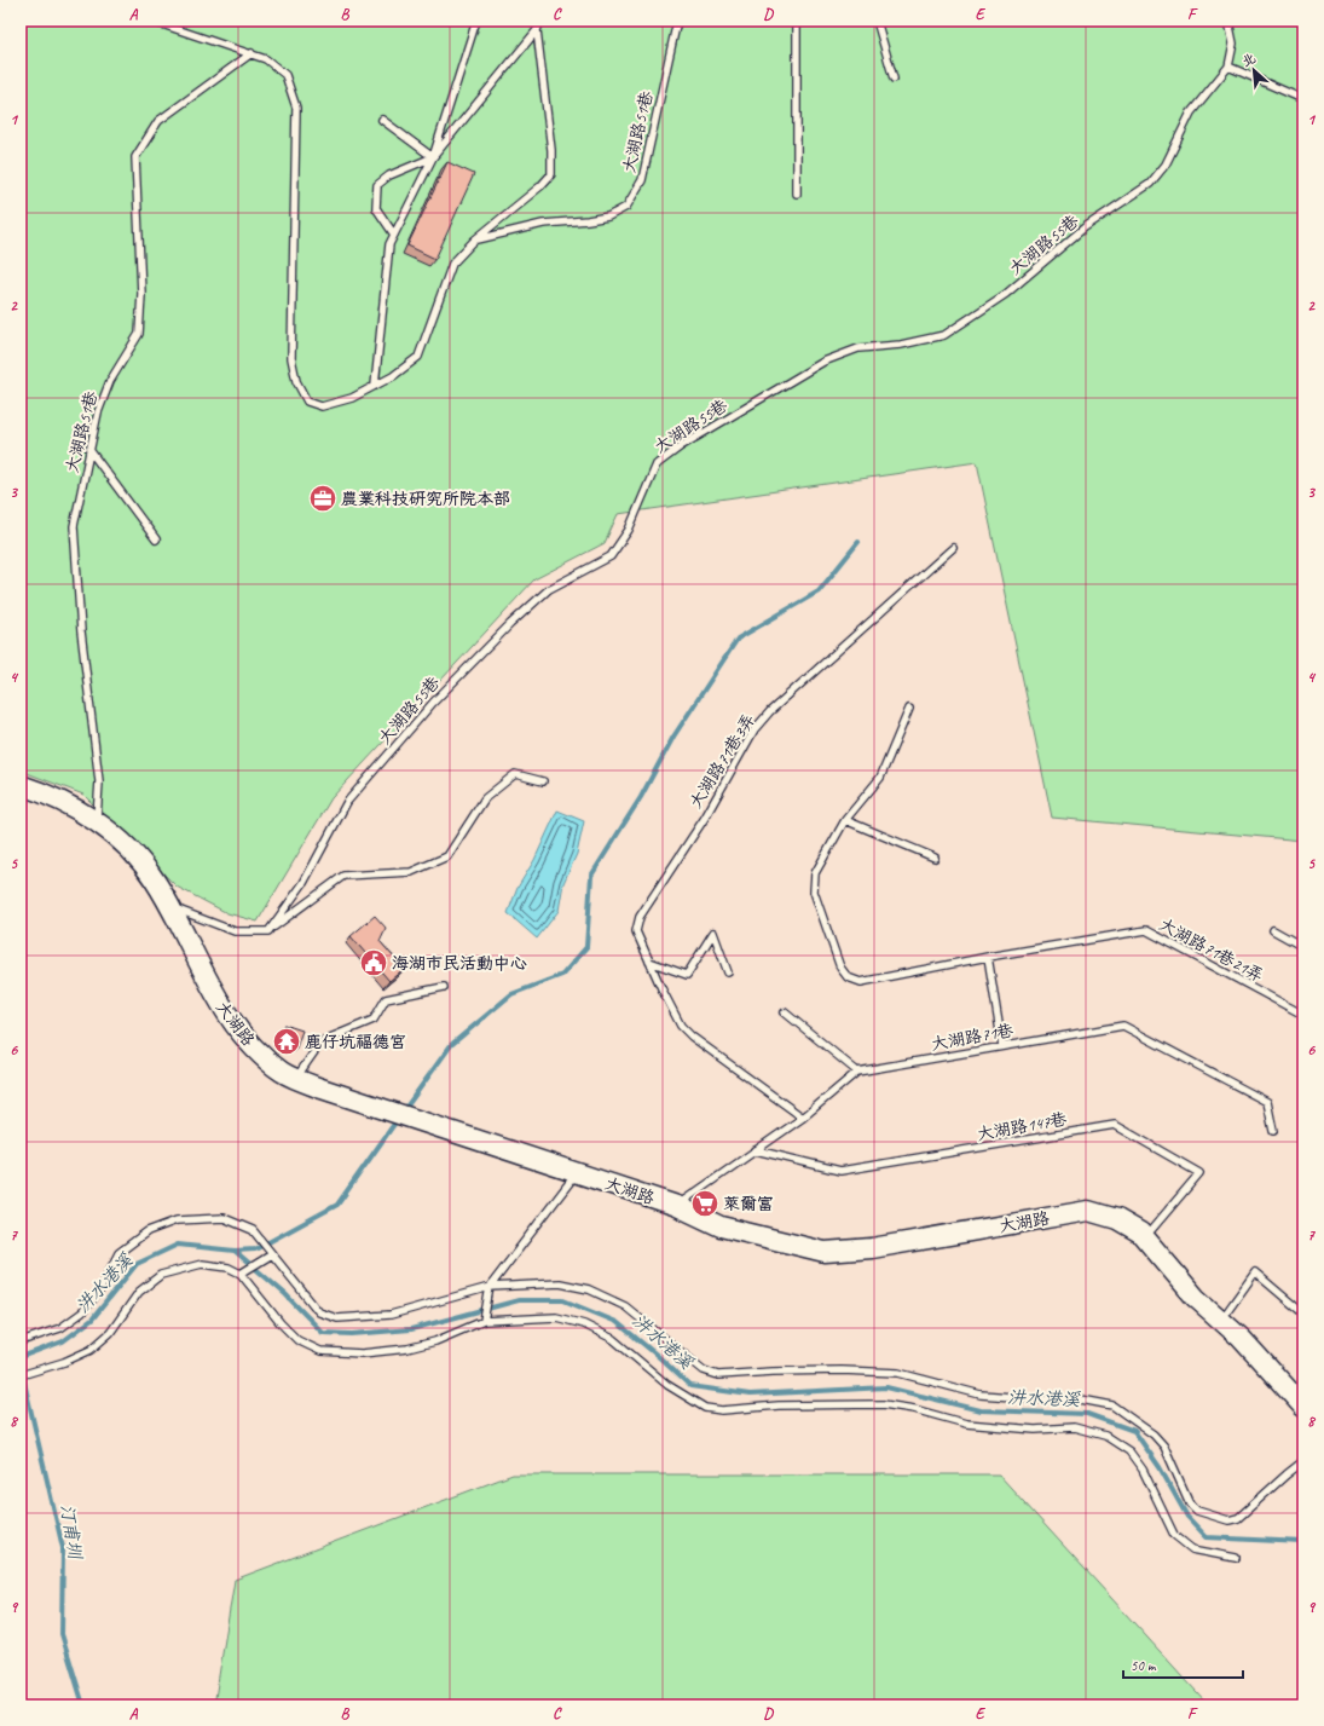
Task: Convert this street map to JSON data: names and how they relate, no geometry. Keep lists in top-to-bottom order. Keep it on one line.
{"streets":{"street":["大湖路"],"lane":["大湖路51巷","大湖路55巷","大湖路71巷3弄","大湖路71巷21弄","大湖路71巷","大湖路147巷"]},"crossings":[["大湖路51巷","大湖路"],["大湖路","大湖路147巷"]],"water":["汫水港溪","汀甫圳"],"places":{"office":["農業科技研究所院本部"],"public building":["海湖市民活動中心"],"temple":["鹿仔坑福德宮"],"supermarket":["萊爾富"]},"scale_bar":"50 m","north":"top left","grid":{"columns":["A","B","C","D","E","F"],"rows":["1","2","3","4","5","6","7","8","9"]}}
